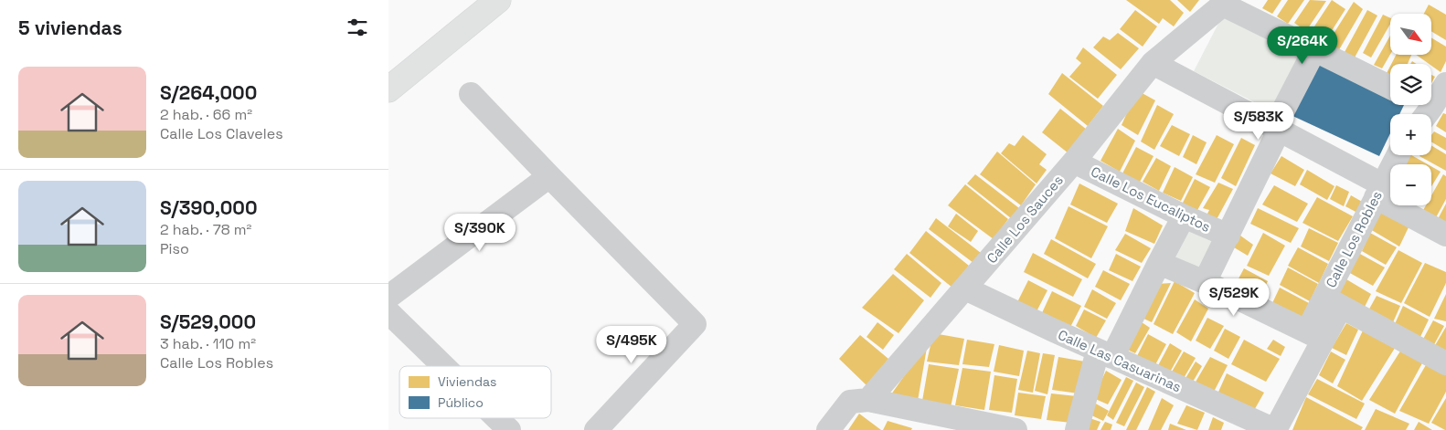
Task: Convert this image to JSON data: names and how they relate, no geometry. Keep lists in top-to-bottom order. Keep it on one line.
{"streets":{"street":["Calle Los Eucaliptos","Calle Los Sauces","Calle Los Robles","Calle Las Casuarinas"]},"crossings":[["Calle Los Eucaliptos","Calle Los Sauces"],["Calle Los Sauces","Calle Las Casuarinas"],["Calle Los Robles","Calle Las Casuarinas"]],"legend":["Viviendas","Público"],"north":"bottom right","page":{"heading":"5 viviendas","map_buttons":["+","−"],"price":["S/264K","S/583K","S/390K","S/529K","S/495K"],"list":[{"name":"S/264,000","note":"2 hab. · 66 m² · Calle Los Claveles"},{"name":"S/390,000","note":"2 hab. · 78 m² · Piso"},{"name":"S/529,000","note":"3 hab. · 110 m² · Calle Los Robles"}]}}
